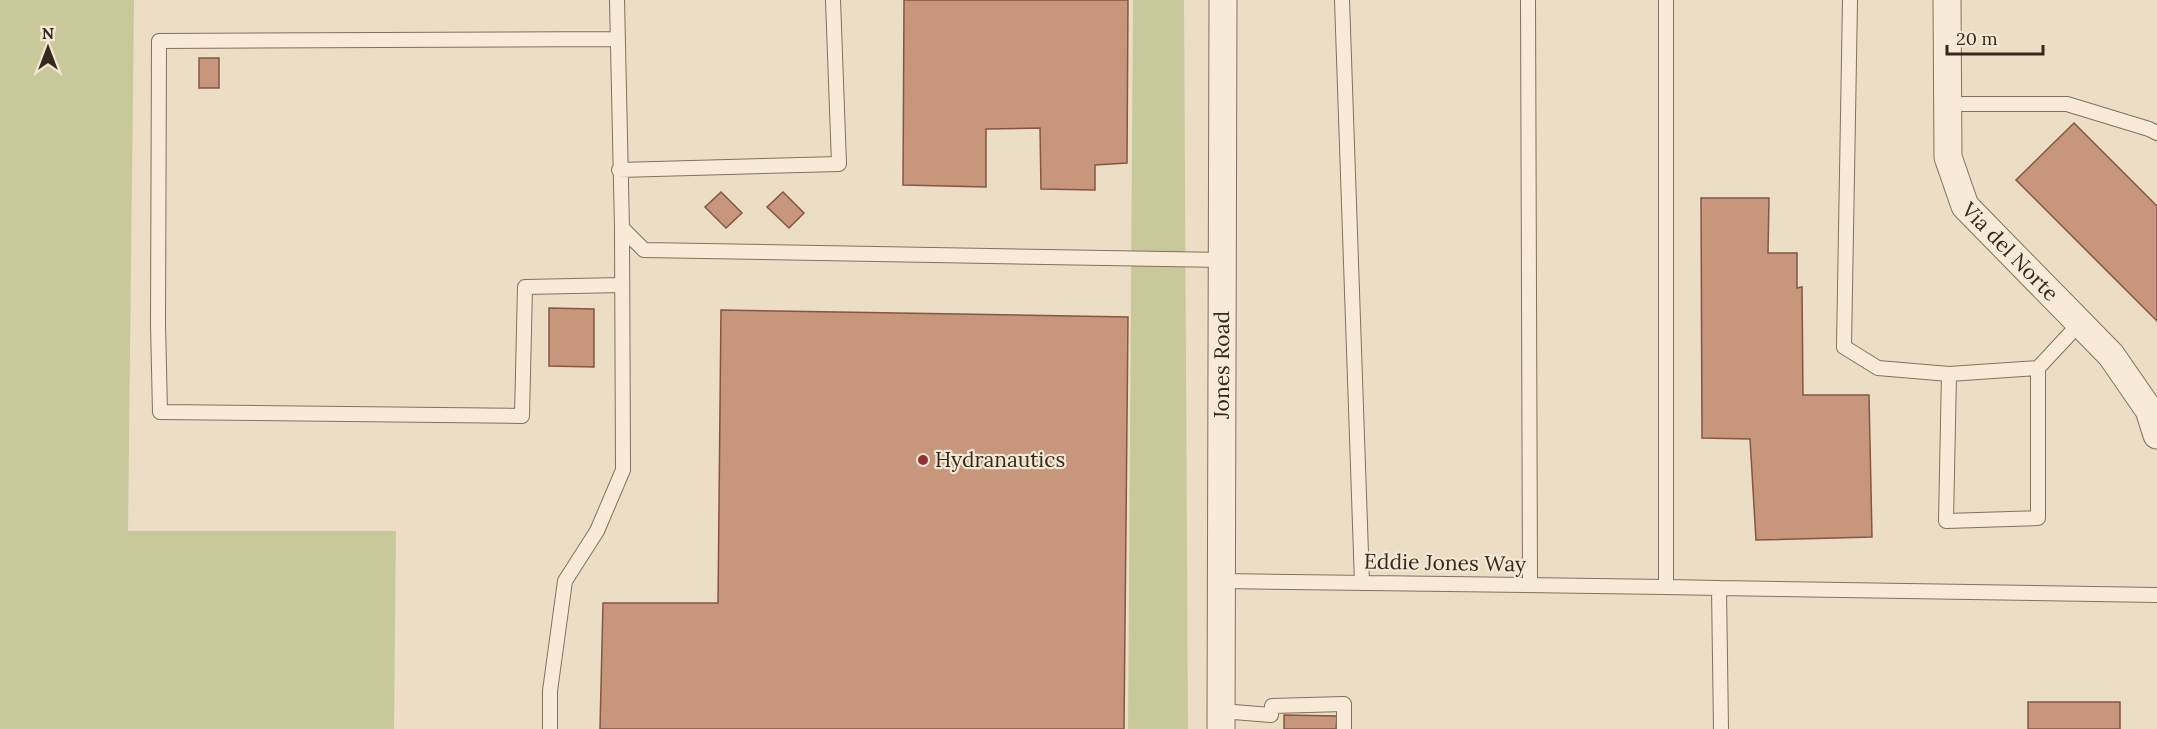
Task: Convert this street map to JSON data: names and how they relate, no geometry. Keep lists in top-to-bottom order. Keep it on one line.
{"streets":{"street":["Via del Norte","Jones Road"],"lane":["Eddie Jones Way"]},"crossings":[["Jones Road","Eddie Jones Way"]],"places":["Hydranautics"],"scale_bar":"20 m","north":"top"}
